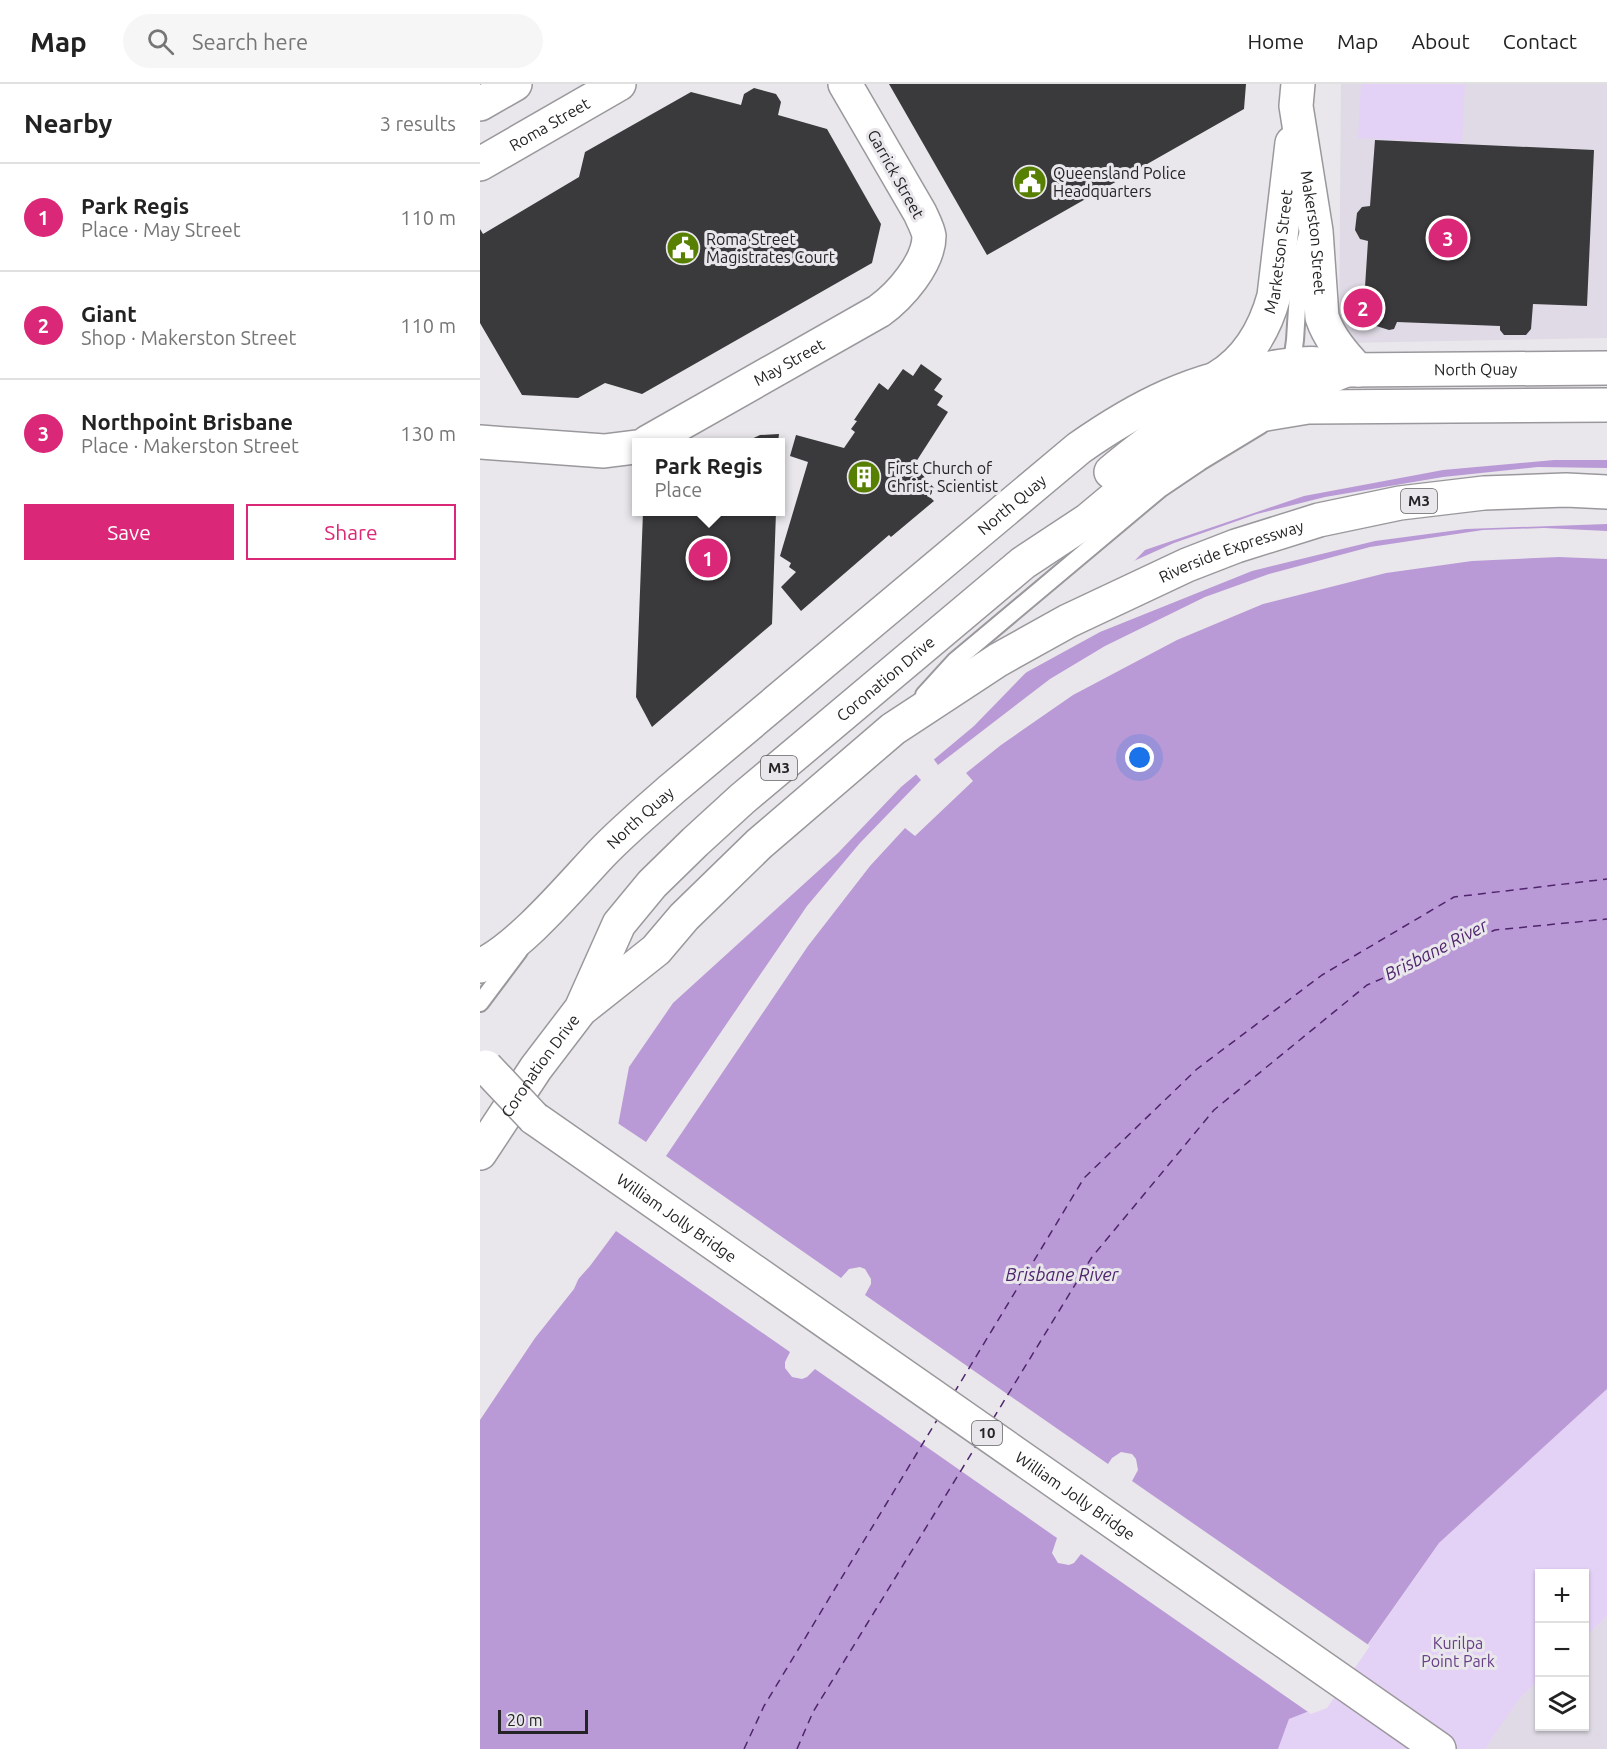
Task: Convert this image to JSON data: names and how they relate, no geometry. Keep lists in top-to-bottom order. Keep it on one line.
{"streets":{"main road":["Roma Street","Garrick Street","Makerston Street","Marketson Street","May Street","North Quay","M3","Riverside Expressway","Coronation Drive","William Jolly Bridge","10"]},"crossings":[["Garrick Street","May Street"],["Makerston Street","Marketson Street"],["Makerston Street","North Quay"],["Marketson Street","North Quay"],["North Quay","Coronation Drive"],["Riverside Expressway","Coronation Drive"]],"water":["Brisbane River"],"parks":["Kurilpa Point Park"],"places":{"public building":["Queensland Police Headquarters","Roma Street Magistrates Court"],"building":["First Church of Christ, Scientist"]},"scale_bar":"20 m","page":{"header":"Map","search":"Search here","nav":["Home","Map","About","Contact"],"heading":["Nearby","3 results"],"list":[{"mark":"1","name":"Park Regis","note":"Place · May Street","value":"110 m"},{"mark":"2","name":"Giant","note":"Shop · Makerston Street","value":"110 m"},{"mark":"3","name":"Northpoint Brisbane","note":"Place · Makerston Street","value":"130 m"}],"pins":["3","2","1"],"popup":["Park Regis","Place"],"buttons":["Save","Share"],"map_buttons":["+","−"],"scale":"20 m"}}
